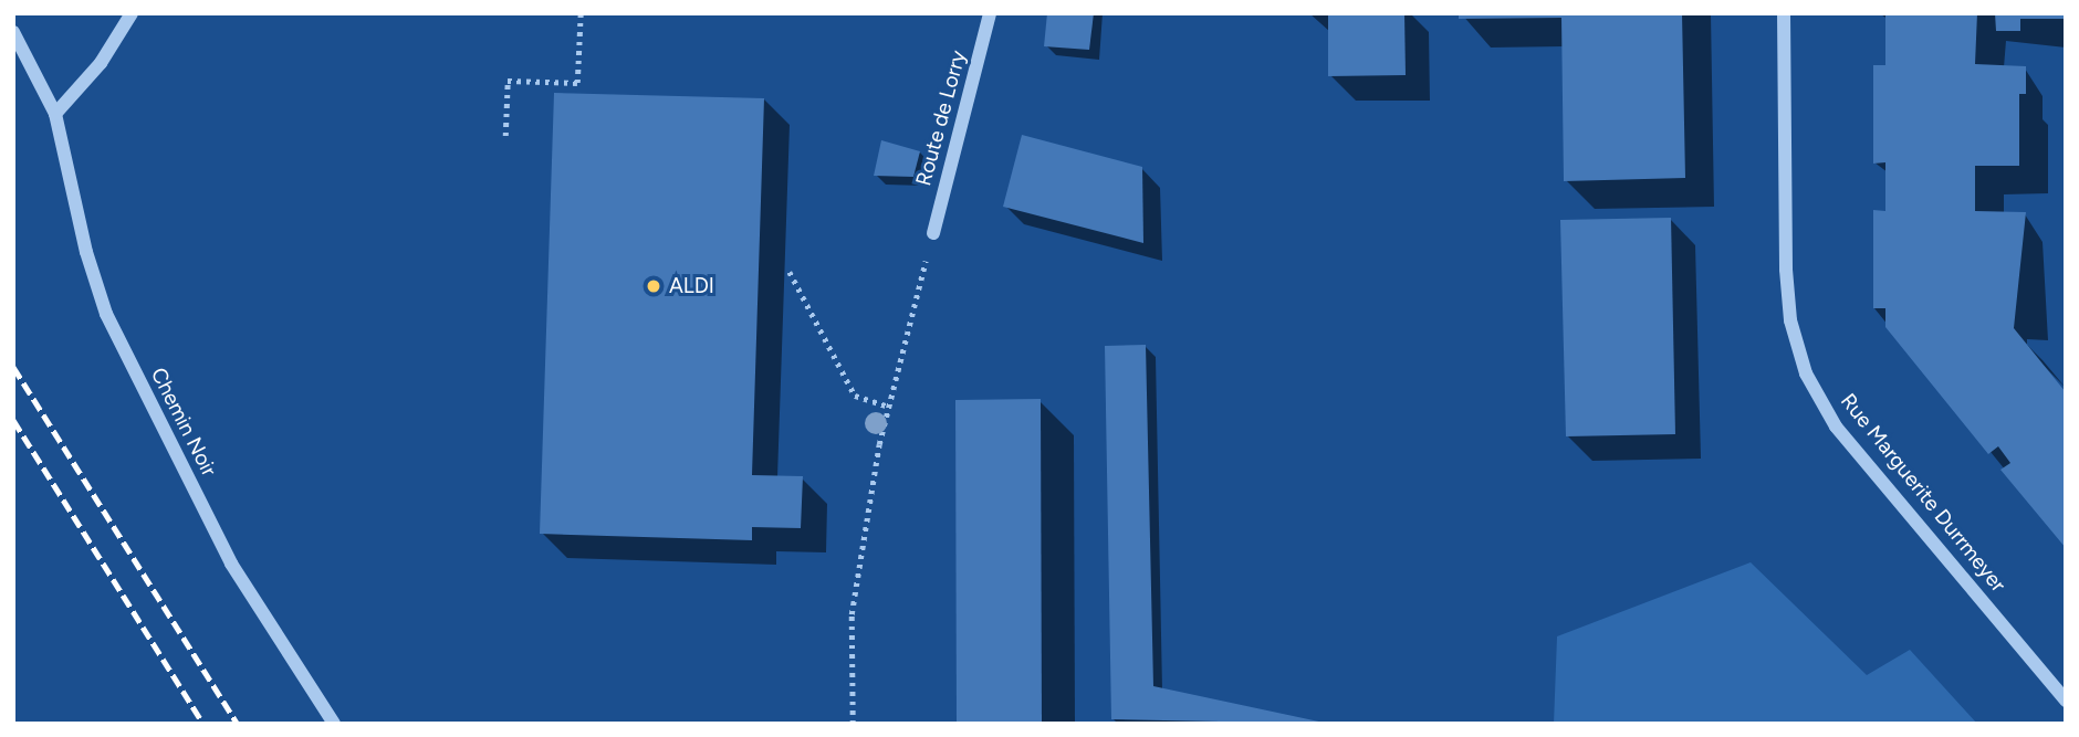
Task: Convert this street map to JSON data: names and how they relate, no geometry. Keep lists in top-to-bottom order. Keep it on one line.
{"streets":{"street":["Route de Lorry","Chemin Noir","Rue Marguerite Durrmeyer"]},"places":["ALDI"]}
